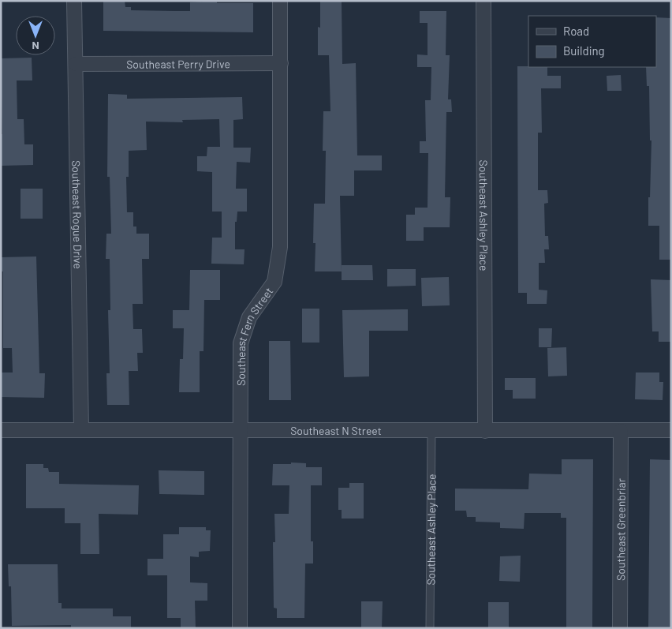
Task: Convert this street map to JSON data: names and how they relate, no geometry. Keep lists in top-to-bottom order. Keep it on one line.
{"streets":{"street":["Southeast Perry Drive","Southeast Rogue Drive","Southeast Ashley Place","Southeast Fern Street","Southeast N Street","Southeast Greenbriar"]},"crossings":[["Southeast Perry Drive","Southeast Rogue Drive"],["Southeast Perry Drive","Southeast Fern Street"],["Southeast Rogue Drive","Southeast N Street"],["Southeast Ashley Place","Southeast N Street"],["Southeast Fern Street","Southeast N Street"],["Southeast N Street","Southeast Greenbriar"]],"legend":["Road","Building"],"north":"bottom"}
